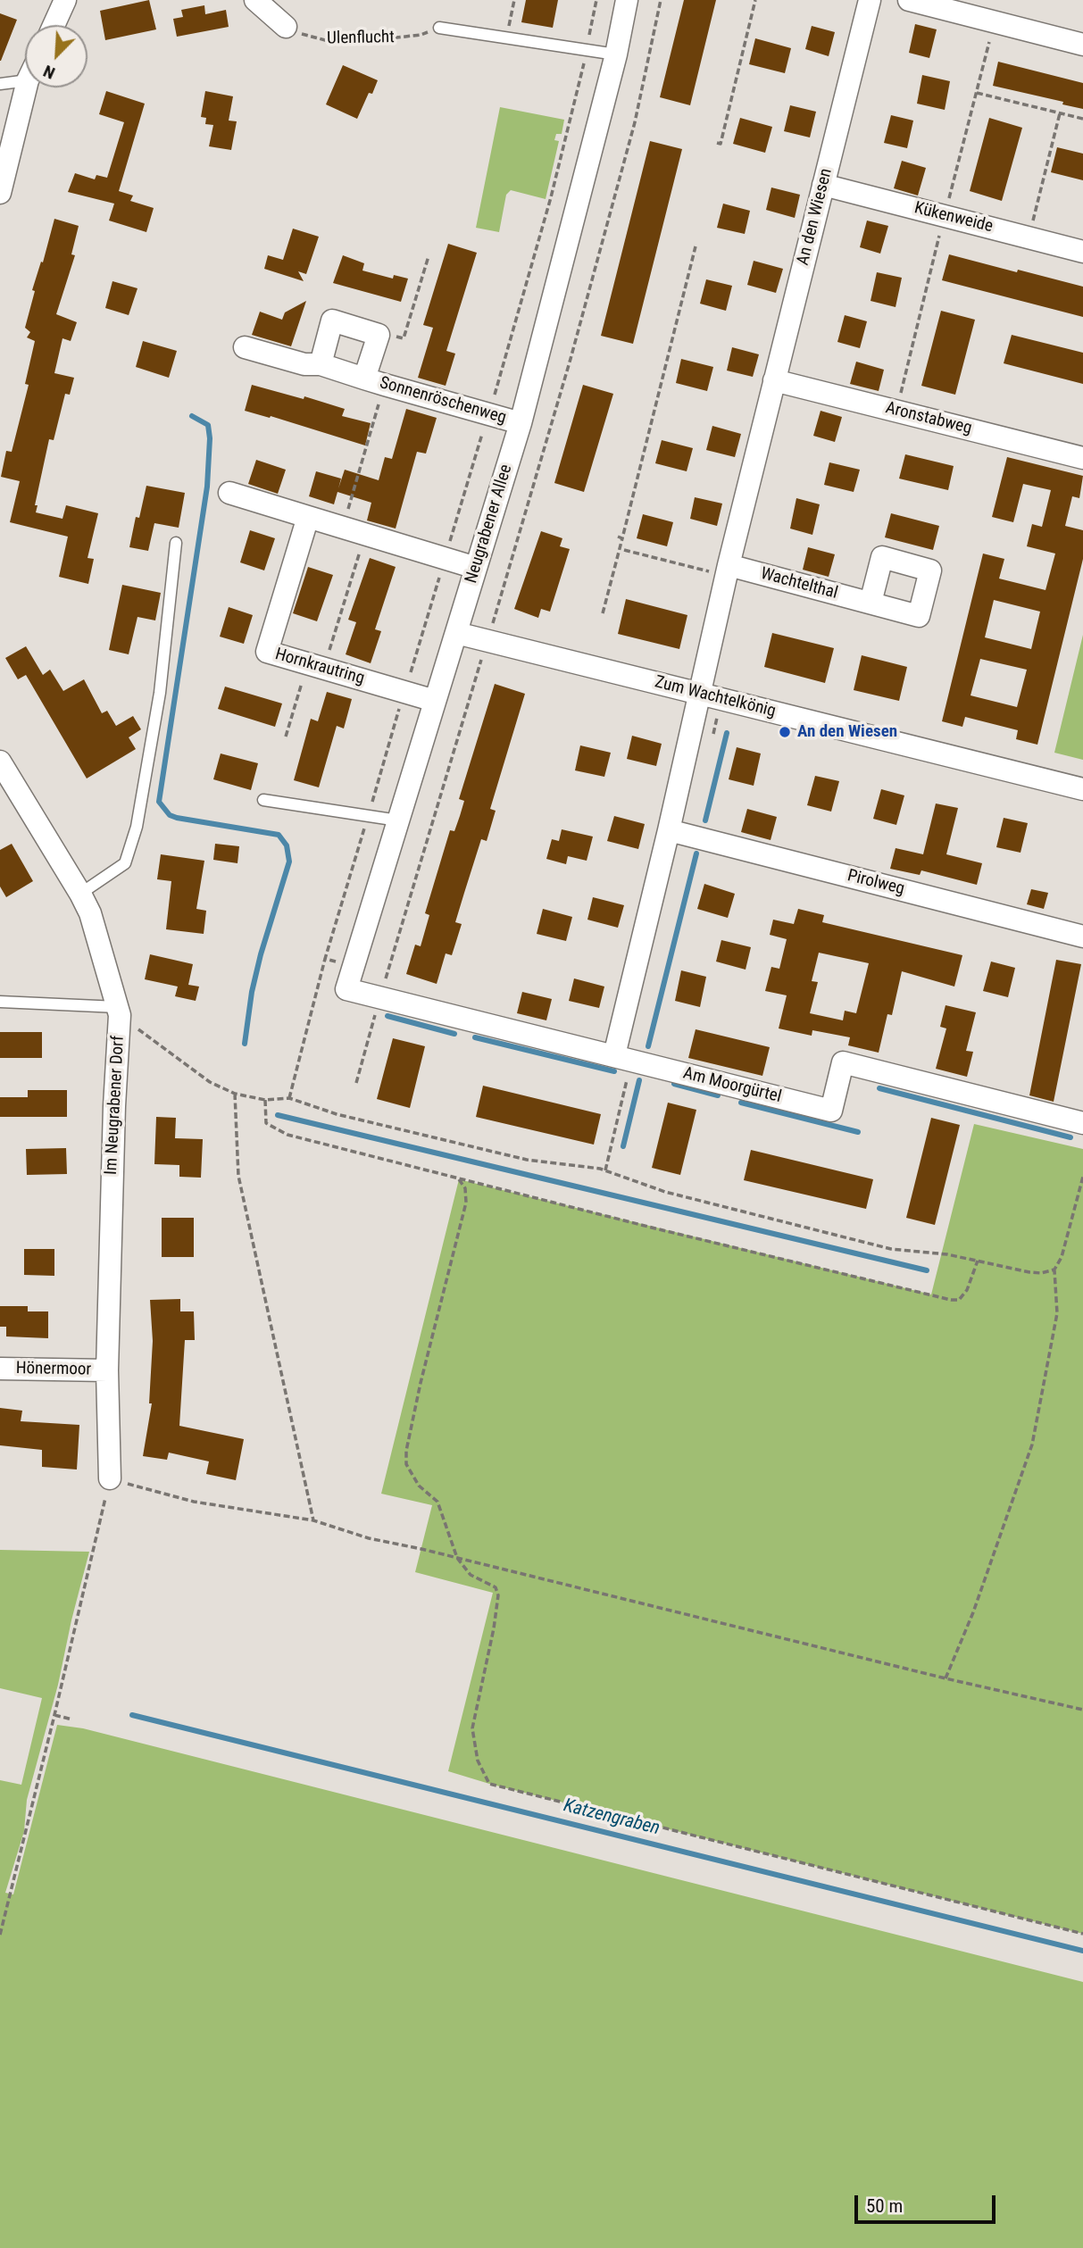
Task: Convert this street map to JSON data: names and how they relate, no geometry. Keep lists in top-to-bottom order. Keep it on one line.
{"streets":{"street":["An den Wiesen","Kükenweide","Sonnenröschenweg","Aronstabweg","Neugrabener Allee","Wachtelthal","Hornkrautring","Zum Wachtelkönig","Pirolweg","Am Moorgürtel","Im Neugrabener Dorf","Hönermoor"],"path":["Ulenflucht"]},"crossings":[["An den Wiesen","Kükenweide"],["An den Wiesen","Aronstabweg"],["An den Wiesen","Wachtelthal"],["An den Wiesen","Zum Wachtelkönig"],["An den Wiesen","Pirolweg"],["An den Wiesen","Am Moorgürtel"],["Sonnenröschenweg","Neugrabener Allee"],["Neugrabener Allee","Hornkrautring"],["Neugrabener Allee","Zum Wachtelkönig"],["Neugrabener Allee","Am Moorgürtel"],["Im Neugrabener Dorf","Hönermoor"]],"water":["Katzengraben"],"places":["An den Wiesen"],"scale_bar":"50 m","north":"bottom left"}
